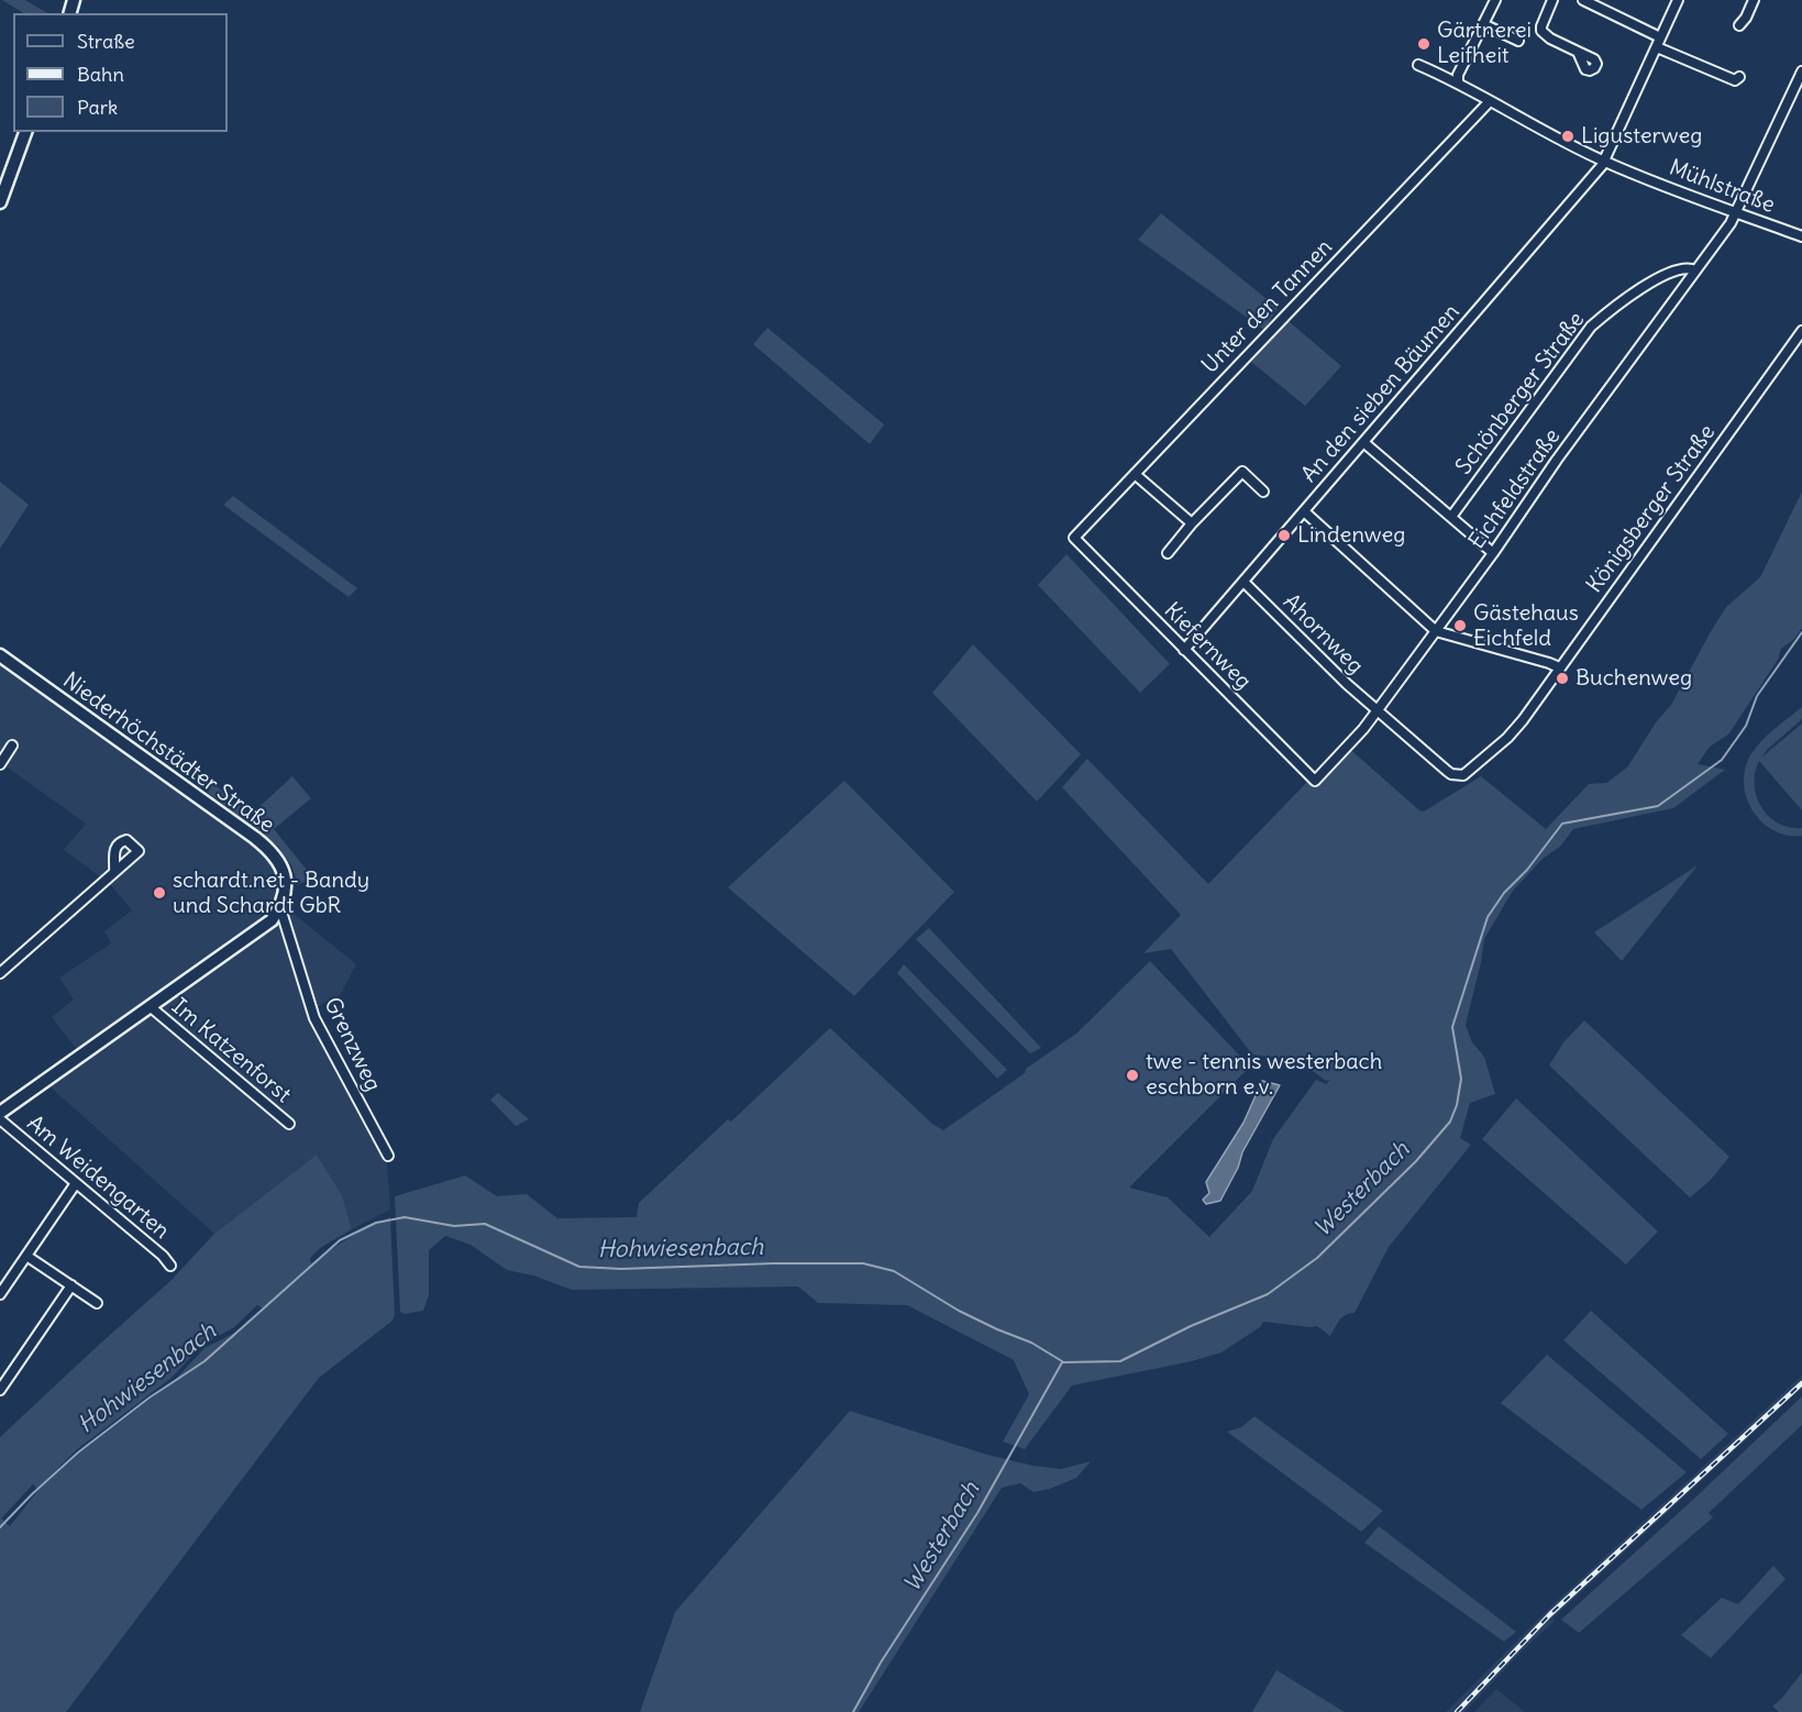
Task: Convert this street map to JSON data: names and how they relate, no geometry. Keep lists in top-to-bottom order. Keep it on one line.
{"streets":{"street":["Mühlstraße","Unter den Tannen","An den sieben Bäumen","Schönberger Straße","Eichfeldstraße","Königsberger Straße","Ahornweg","Kiefernweg","Niederhöchstädter Straße","Grenzweg","Im Katzenforst","Am Weidengarten"]},"crossings":[["Mühlstraße","Unter den Tannen"],["Mühlstraße","An den sieben Bäumen"],["Mühlstraße","Eichfeldstraße"],["Unter den Tannen","Kiefernweg"],["An den sieben Bäumen","Ahornweg"],["An den sieben Bäumen","Kiefernweg"],["Schönberger Straße","Eichfeldstraße"],["Eichfeldstraße","Ahornweg"],["Eichfeldstraße","Kiefernweg"],["Königsberger Straße","Ahornweg"],["Niederhöchstädter Straße","Grenzweg"]],"water":["Westerbach","Hohwiesenbach"],"places":["Gärtnerei Leifheit","Ligusterweg","Lindenweg","Gästehaus Eichfeld","Buchenweg","schardt.net - Bandy und Schardt GbR","twe - tennis westerbach eschborn e.v."],"legend":["Straße","Bahn","Park"]}
